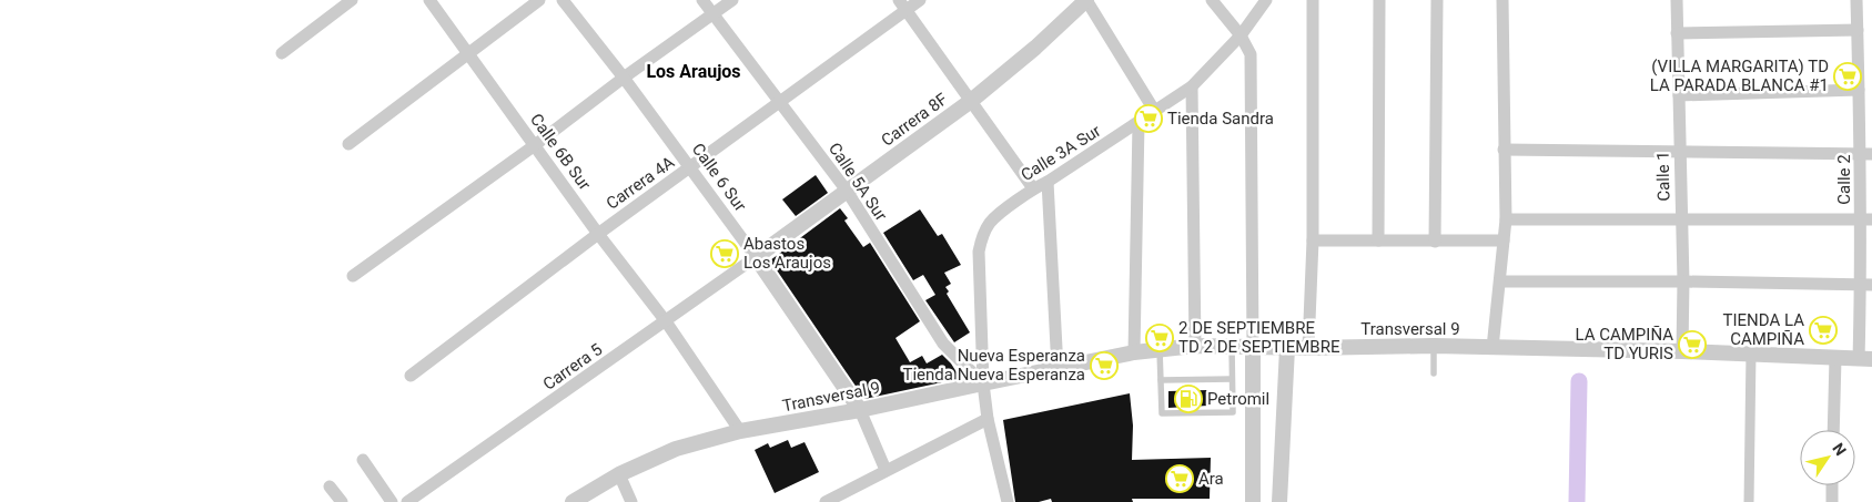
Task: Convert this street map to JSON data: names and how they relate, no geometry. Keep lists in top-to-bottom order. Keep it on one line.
{"streets":{"street":["Carrera 8F","Calle 6B Sur","Calle 3A Sur","Calle 1","Calle 6 Sur","Calle 2","Calle 5A Sur","Carrera 4A","Transversal 9","Carrera 5"]},"crossings":[["Carrera 8F","Calle 6 Sur"],["Carrera 8F","Calle 5A Sur"],["Carrera 8F","Carrera 5"],["Calle 6B Sur","Carrera 4A"],["Calle 6B Sur","Transversal 9"],["Calle 6B Sur","Carrera 5"],["Calle 3A Sur","Calle 5A Sur"],["Calle 3A Sur","Transversal 9"],["Calle 1","Transversal 9"],["Calle 6 Sur","Carrera 4A"],["Calle 6 Sur","Transversal 9"],["Calle 6 Sur","Carrera 5"],["Calle 2","Transversal 9"],["Calle 5A Sur","Carrera 4A"],["Calle 5A Sur","Transversal 9"]],"districts":["Los Araujos"],"places":{"supermarket":["(VILLA MARGARITA) TD LA PARADA BLANCA #1","Tienda Sandra","Abastos Los Araujos","TIENDA LA CAMPIÑA","2 DE SEPTIEMBRE TD 2 DE SEPTIEMBRE","LA CAMPIÑA TD YURIS","Nueva Esperanza Tienda Nueva Esperanza","Ara"],"fuel station":["Petromil"]},"north":"top right"}
